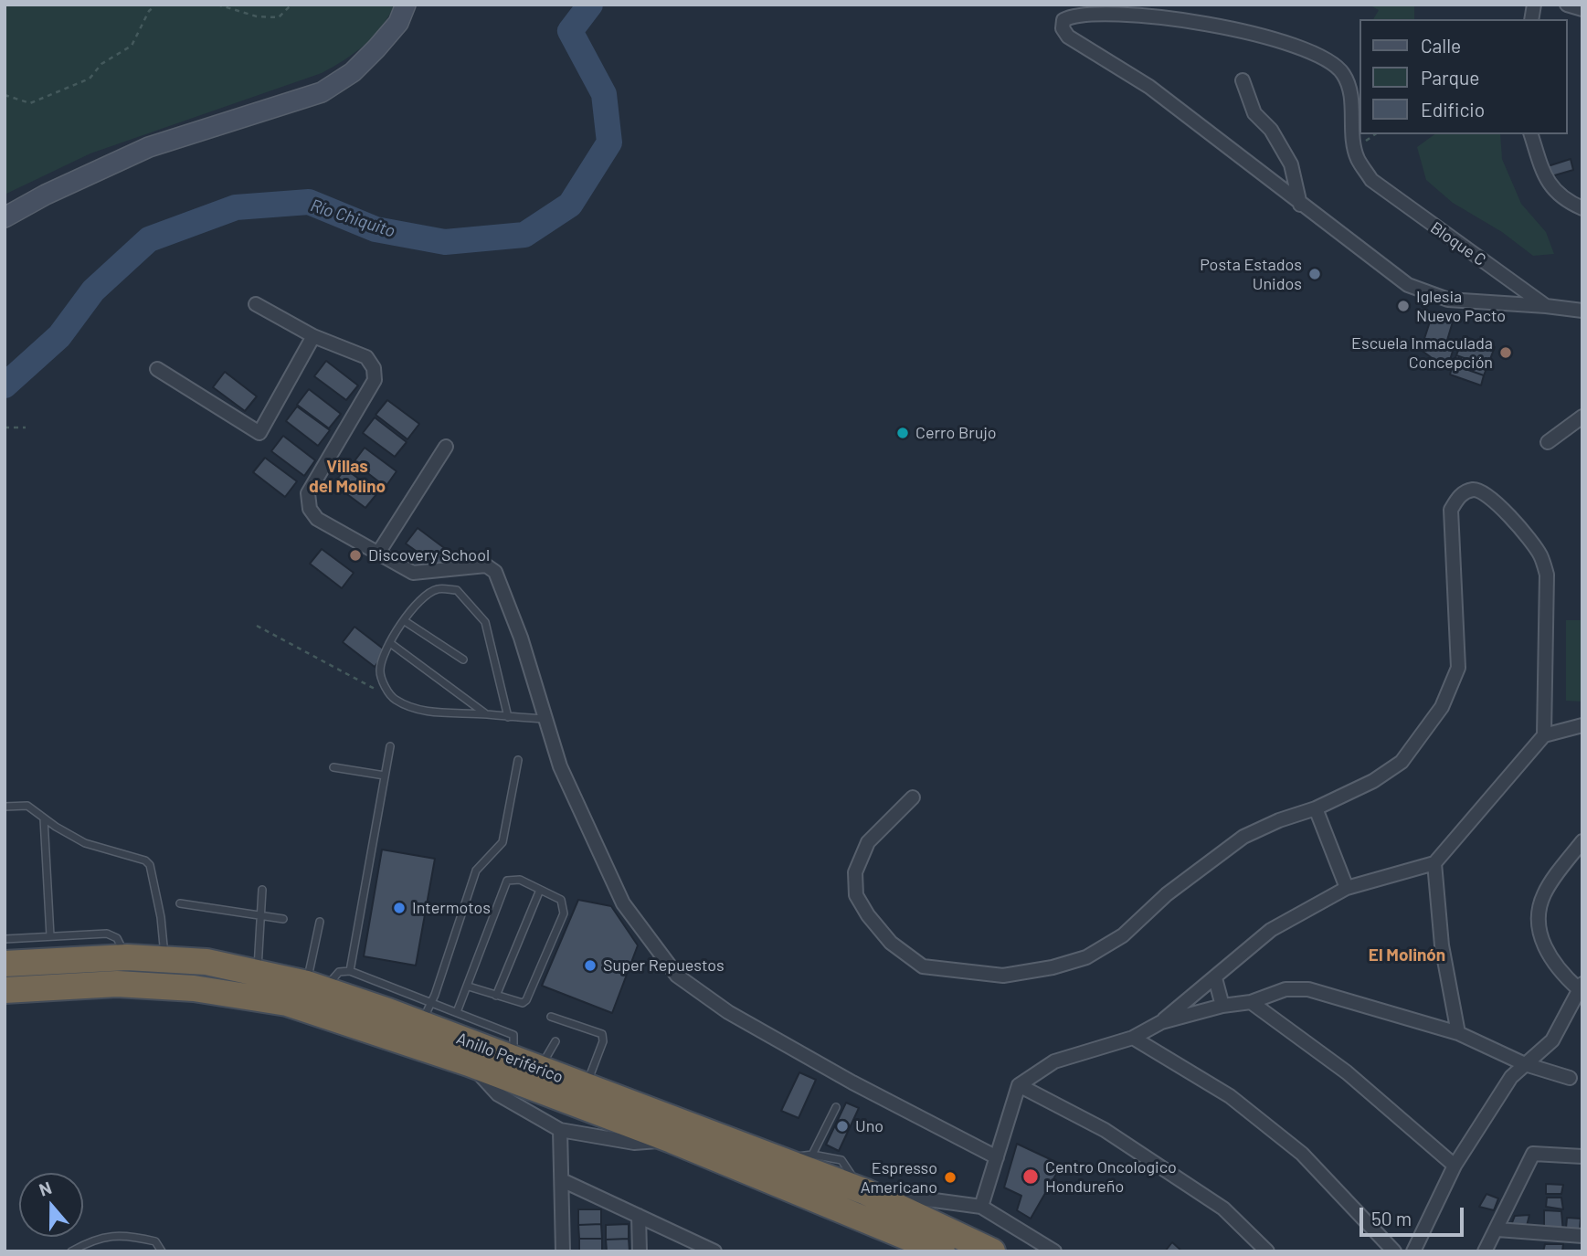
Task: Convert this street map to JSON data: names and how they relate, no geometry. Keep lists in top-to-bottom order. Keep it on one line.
{"streets":{"highway":["Anillo Periférico"],"street":["Bloque C"]},"districts":["Villas del Molino","El Molinón"],"water":["Río Chiquito"],"places":["Posta Estados Unidos","Iglesia Nuevo Pacto","Escuela Inmaculada Concepción","Cerro Brujo","Discovery School","Intermotos","Super Repuestos","Uno","Centro Oncologico Hondureño","Espresso Americano"],"legend":["Calle","Parque","Edificio"],"scale_bar":"50 m","north":"top"}
